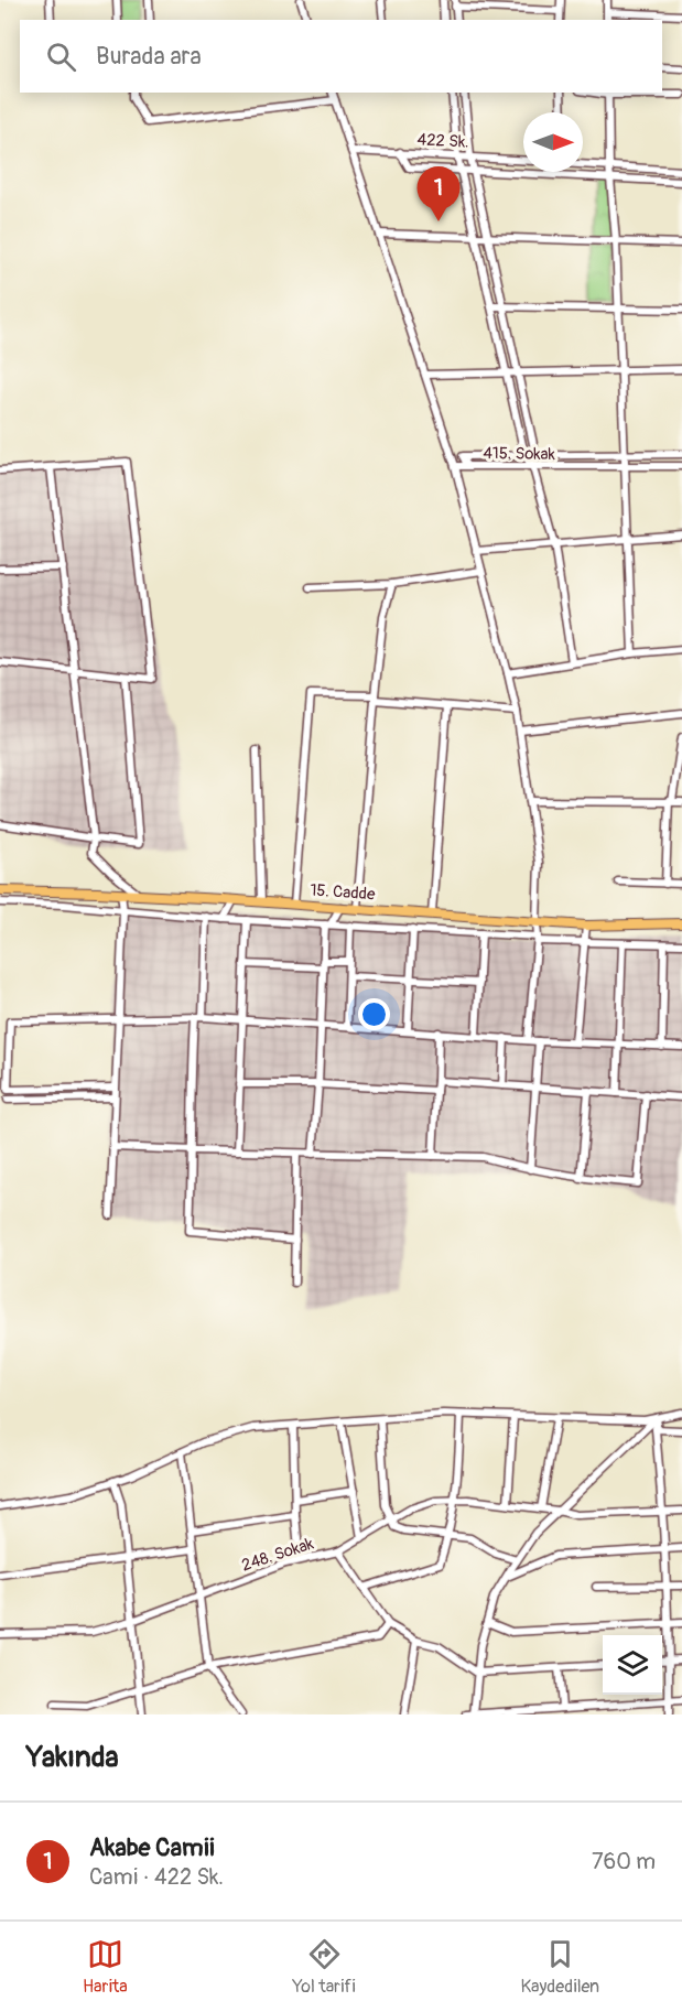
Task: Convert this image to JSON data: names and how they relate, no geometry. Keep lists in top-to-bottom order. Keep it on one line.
{"streets":{"main road":["15. Cadde"],"street":["422 Sk.","415. Sokak","248. Sokak"]},"north":"right","page":{"search":"Burada ara","pins":"1","heading":"Yakında","list":[{"mark":"1","name":"Akabe Camii","note":"Cami · 422 Sk.","value":"760 m"}],"nav":["Harita","Yol tarifi","Kaydedilen"]}}
